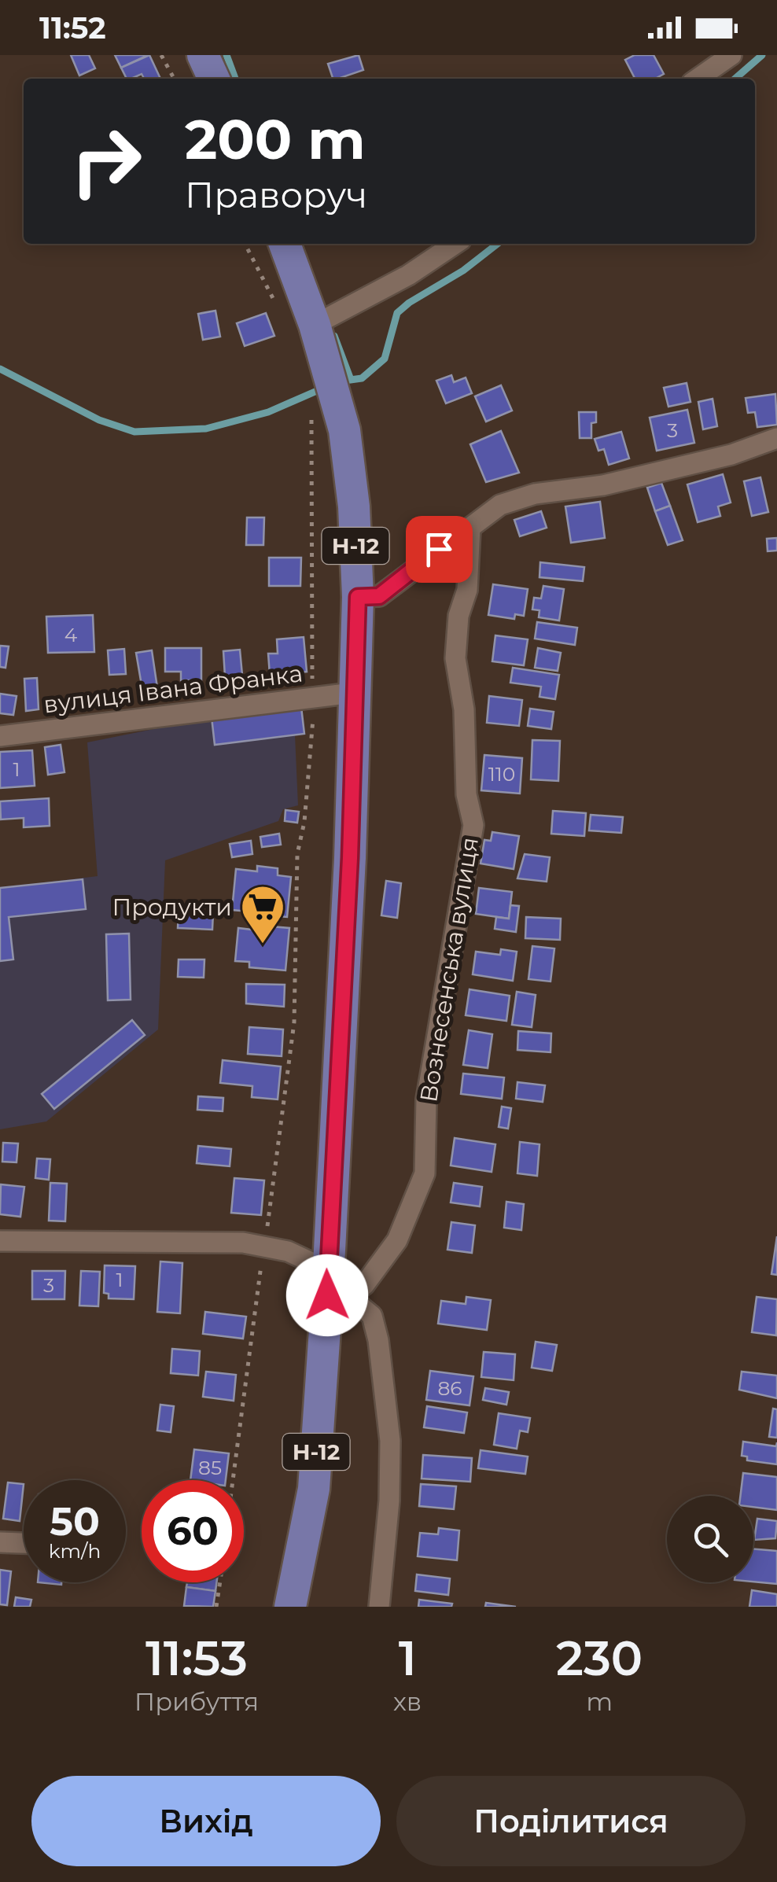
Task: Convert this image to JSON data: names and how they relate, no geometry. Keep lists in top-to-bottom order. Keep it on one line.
{"streets":{"main road":["Н-12"],"street":["вулиця Івана Франка","Вознесенська вулиця"]},"crossings":[["Н-12","вулиця Івана Франка"],["Н-12","Вознесенська вулиця"]],"places":{"supermarket":["Продукти"]},"house_numbers":["3","4","1","110","1","3","86","85"],"page":{"status":"11:52","turn":["200 m","Праворуч"],"speed":"50 km/h","limit":"60","eta":["11:53","Прибуття","1","хв","230","m"],"buttons":["Вихід","Поділитися"]}}
